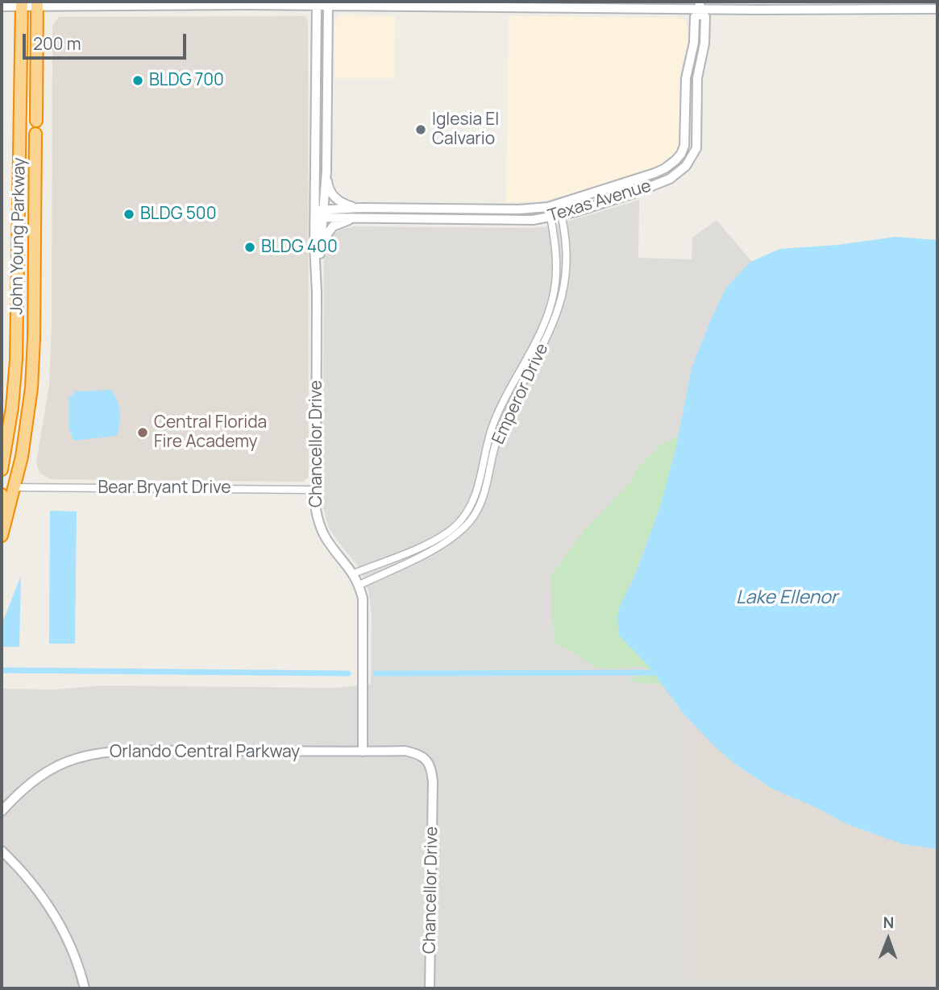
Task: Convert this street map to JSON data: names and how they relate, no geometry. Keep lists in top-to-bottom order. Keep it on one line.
{"streets":{"highway":["John Young Parkway"],"street":["Texas Avenue","Emperor Drive","Chancellor Drive","Bear Bryant Drive","Orlando Central Parkway"]},"crossings":[["Texas Avenue","Emperor Drive"],["Texas Avenue","Chancellor Drive"],["John Young Parkway","Bear Bryant Drive"],["Emperor Drive","Chancellor Drive"],["Chancellor Drive","Bear Bryant Drive"],["Chancellor Drive","Orlando Central Parkway"]],"water":["Lake Ellenor"],"places":["BLDG 700","Iglesia El Calvario","BLDG 500","BLDG 400","Central Florida Fire Academy"],"scale_bar":"200 m","north":"top"}
